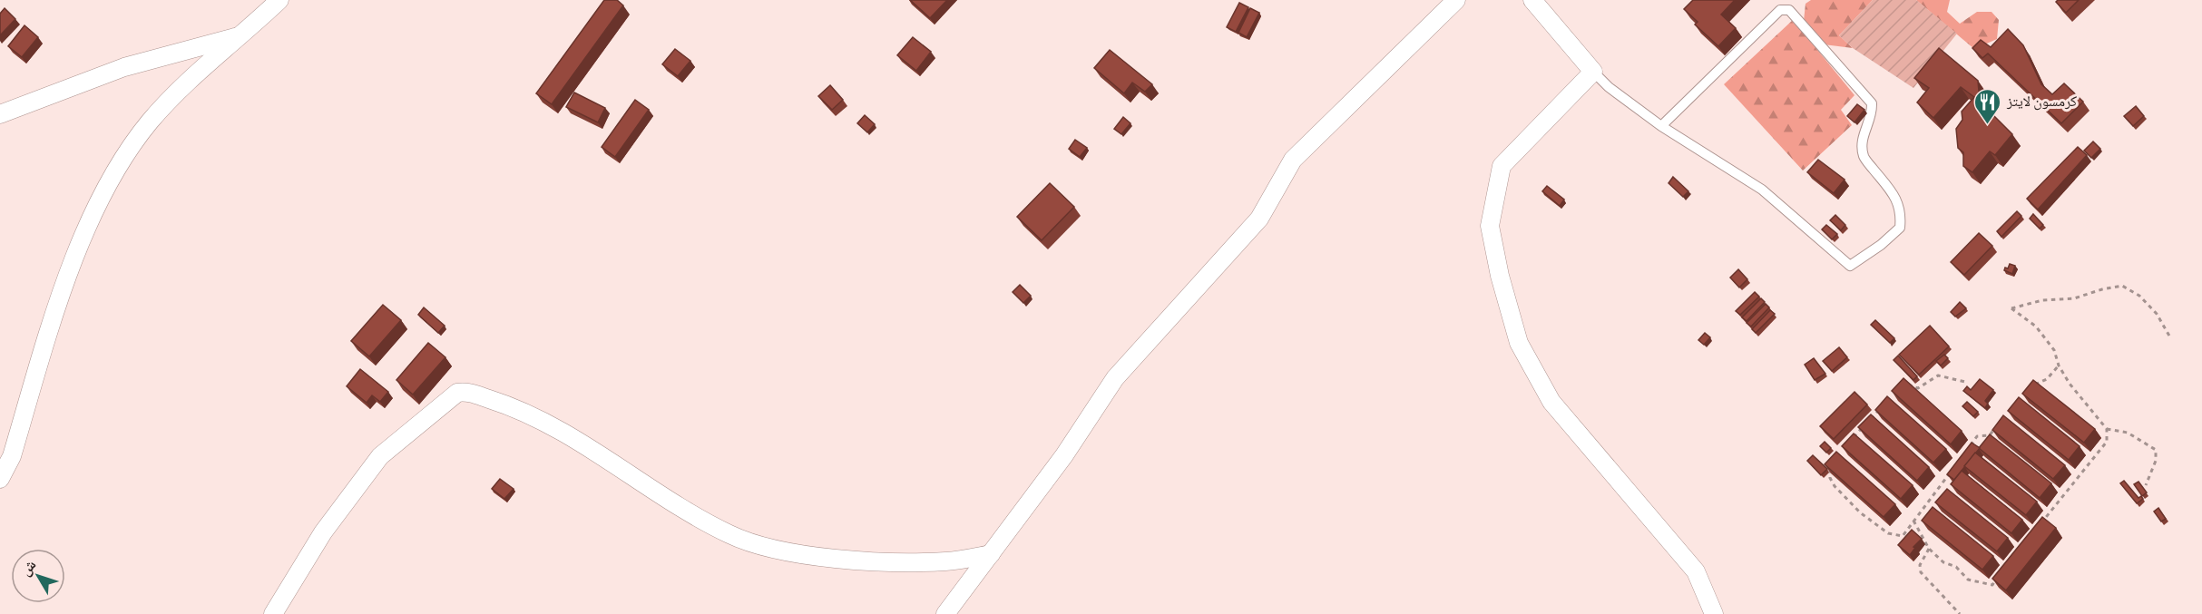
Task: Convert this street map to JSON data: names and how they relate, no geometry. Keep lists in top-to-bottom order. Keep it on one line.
{"places":{"restaurant":["كرمسون لايتز"]},"north":"top left"}
